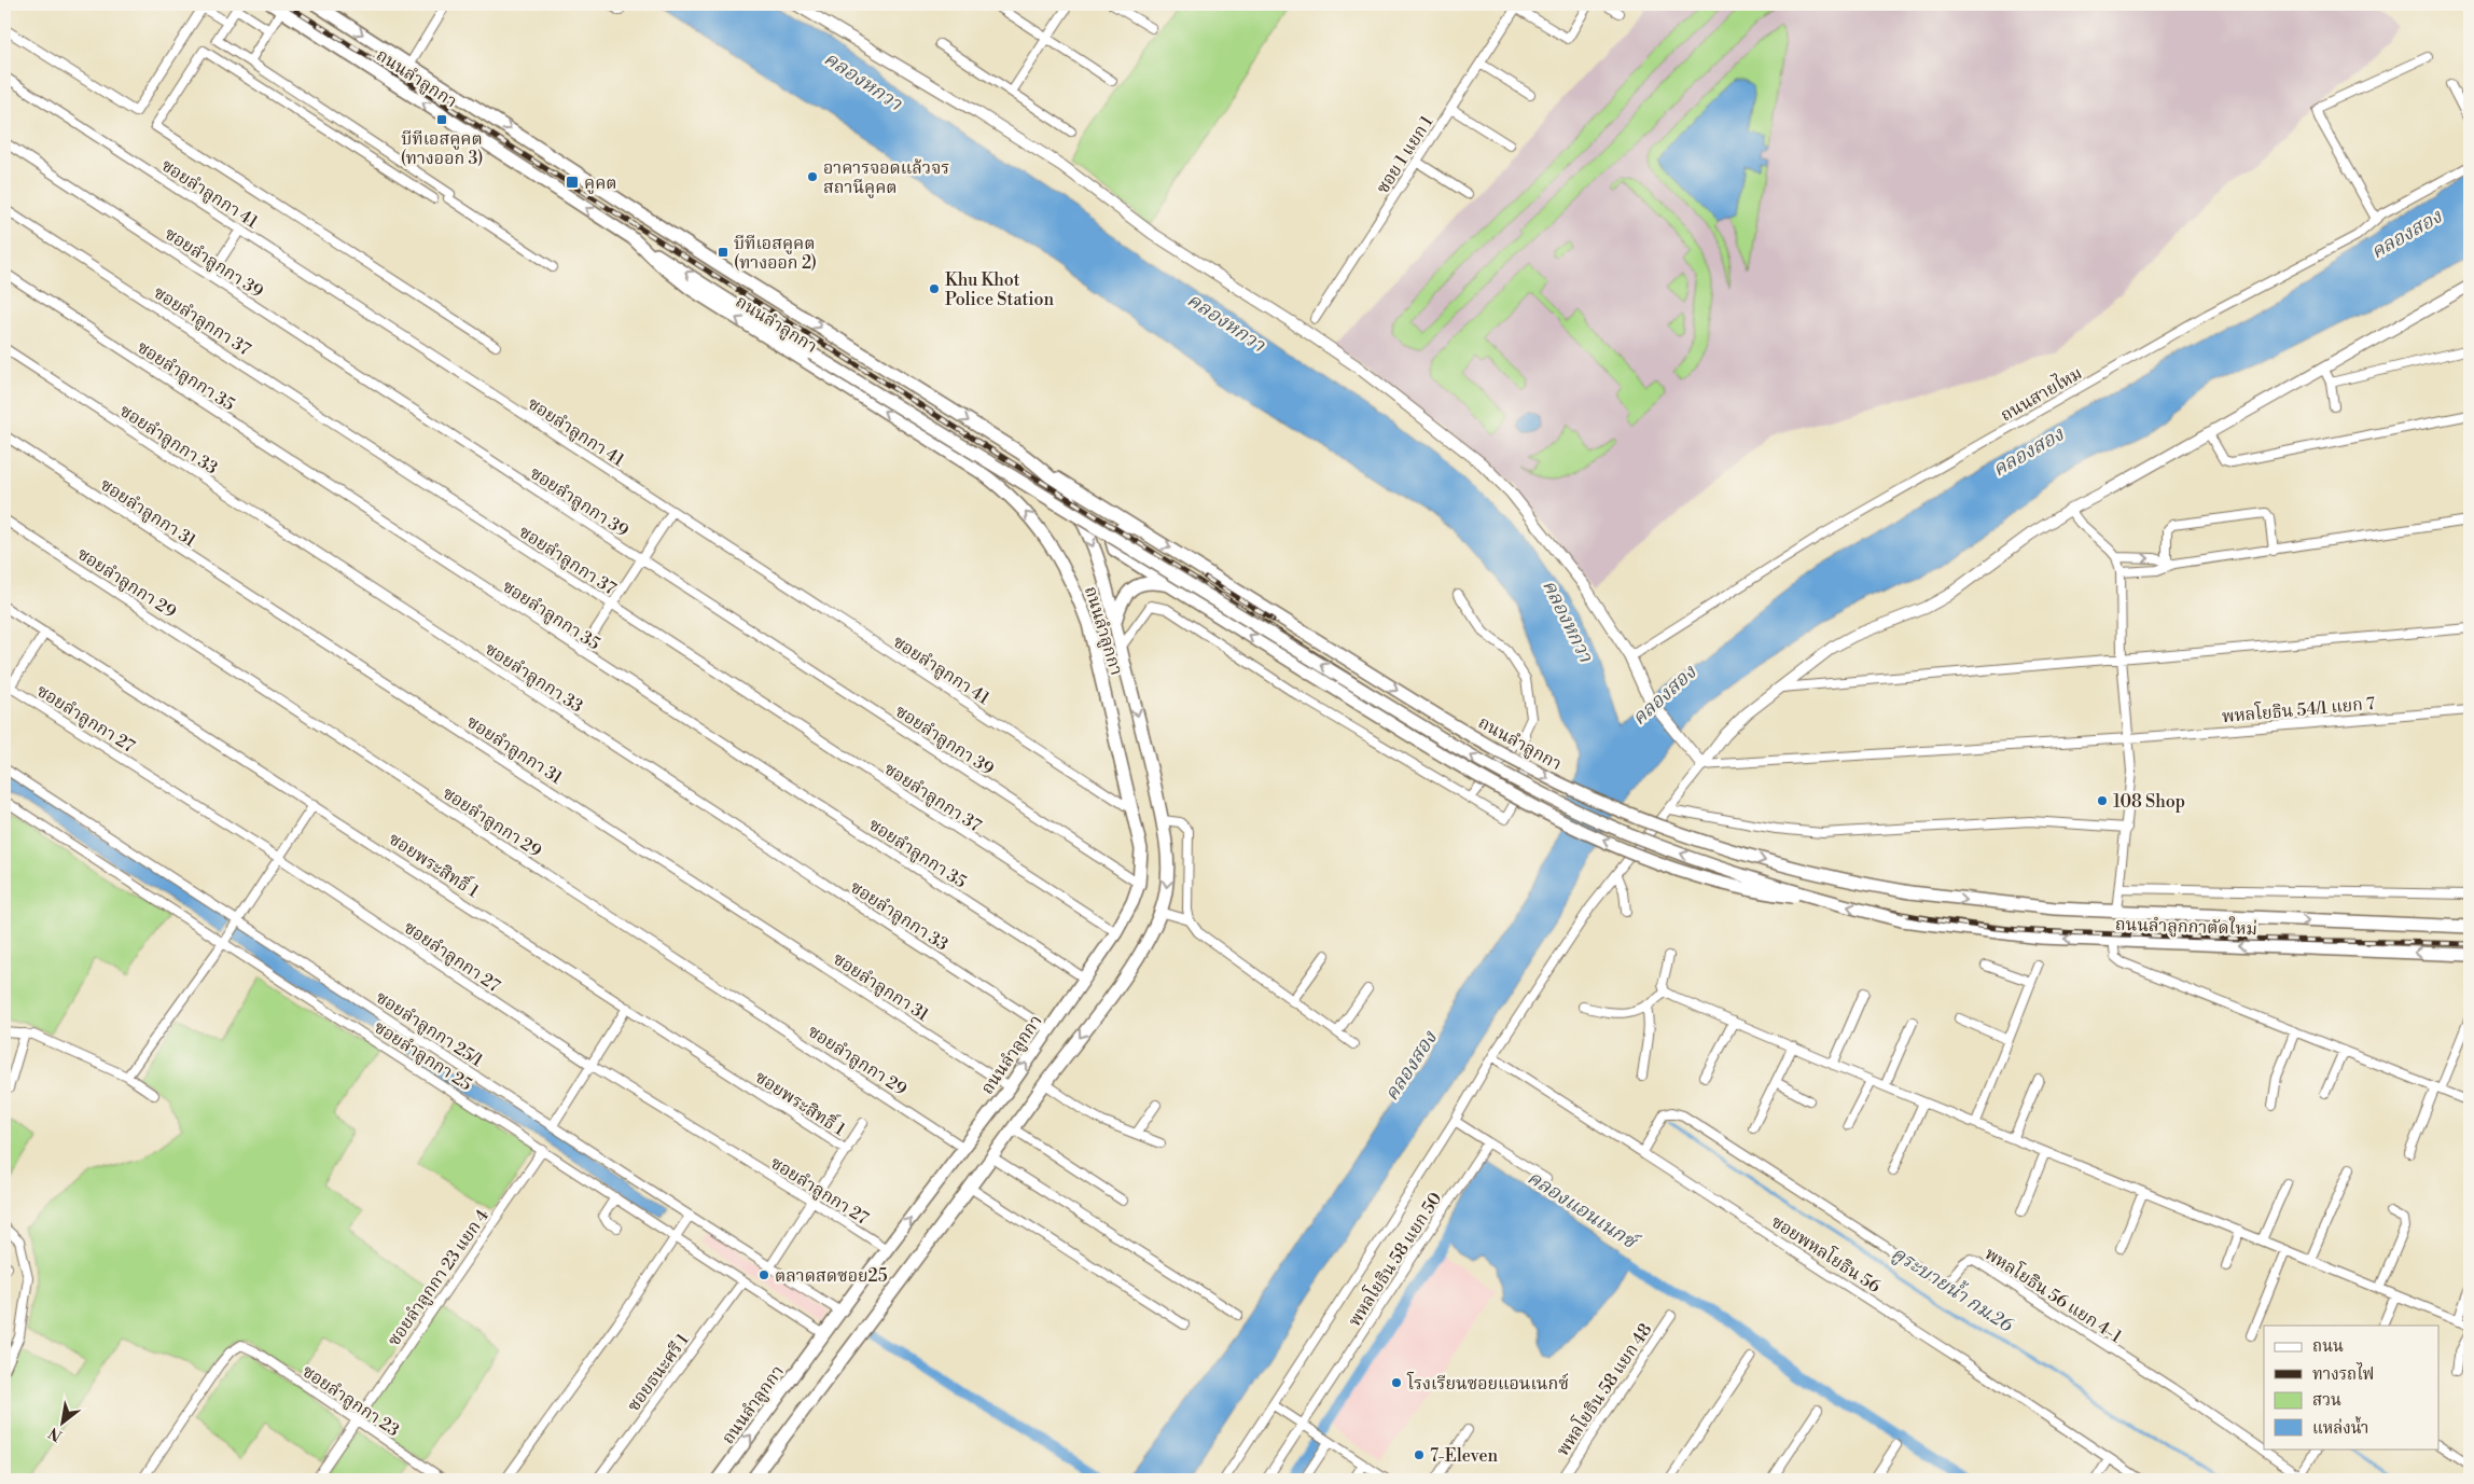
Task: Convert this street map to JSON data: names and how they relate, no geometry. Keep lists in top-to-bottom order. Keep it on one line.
{"streets":{"main road":["ถนนลำลูกกา","ถนนลำลูกกาตัดใหม่"],"street":["ซอย 1 แยก 1","ซอยลำลูกกา 41","ซอยลำลูกกา 39","ซอยลำลูกกา 37","ซอยลำลูกกา 35","ถนนสายไหม","ซอยลำลูกกา 33","ซอยลำลูกกา 31","ซอยลำลูกกา 29","พหลโยธิน 54/1 แยก 7","ซอยลำลูกกา 27","ซอยพระสิทธิ์ 1","ซอยลำลูกกา 25/1","ซอยลำลูกกา 25","ซอยพหลโยธิน 56","พหลโยธิน 58 แยก 50","ซอยลำลูกกา 23 แยก 4","พหลโยธิน 56 แยก 4-1","ซอยธนะศรี 1","พหลโยธิน 58 แยก 48","ซอยลำลูกกา 23"]},"crossings":[["ถนนลำลูกกา","ซอยลำลูกกา 41"],["ถนนลำลูกกา","ซอยลำลูกกา 39"],["ถนนลำลูกกา","ซอยลำลูกกา 37"],["ถนนลำลูกกา","ซอยลำลูกกา 35"],["ถนนลำลูกกา","ซอยลำลูกกา 33"],["ถนนลำลูกกา","ซอยลำลูกกา 31"],["ถนนลำลูกกา","ซอยลำลูกกา 29"],["ถนนลำลูกกา","ซอยลำลูกกา 27"],["ถนนลำลูกกา","ถนนลำลูกกาตัดใหม่"],["ถนนลำลูกกา","ซอยลำลูกกา 25/1"],["ถนนลำลูกกา","ซอยลำลูกกา 25"],["ซอยลำลูกกา 25","ซอยลำลูกกา 23 แยก 4"],["ซอยลำลูกกา 25","ซอยธนะศรี 1"],["ซอยพหลโยธิน 56","พหลโยธิน 56 แยก 4-1"],["ซอยลำลูกกา 23 แยก 4","ซอยลำลูกกา 23"]],"water":["คลองหกวา","คลองสอง","คลองแอนเนกซ์","คูระบายน้ำ กม.26"],"places":{"transit":["บีทีเอสคูคต (ทางออก 3)","คูคต","บีทีเอสคูคต (ทางออก 2)"],"other":["อาคารจอดแล้วจร สถานีคูคต","Khu Khot Police Station","108 Shop","ตลาดสดซอย25","โรงเรียนซอยแอนเนกซ์","7-Eleven"]},"legend":["ถนน","ทางรถไฟ","สวน","แหล่งน้ำ"],"north":"bottom left"}
